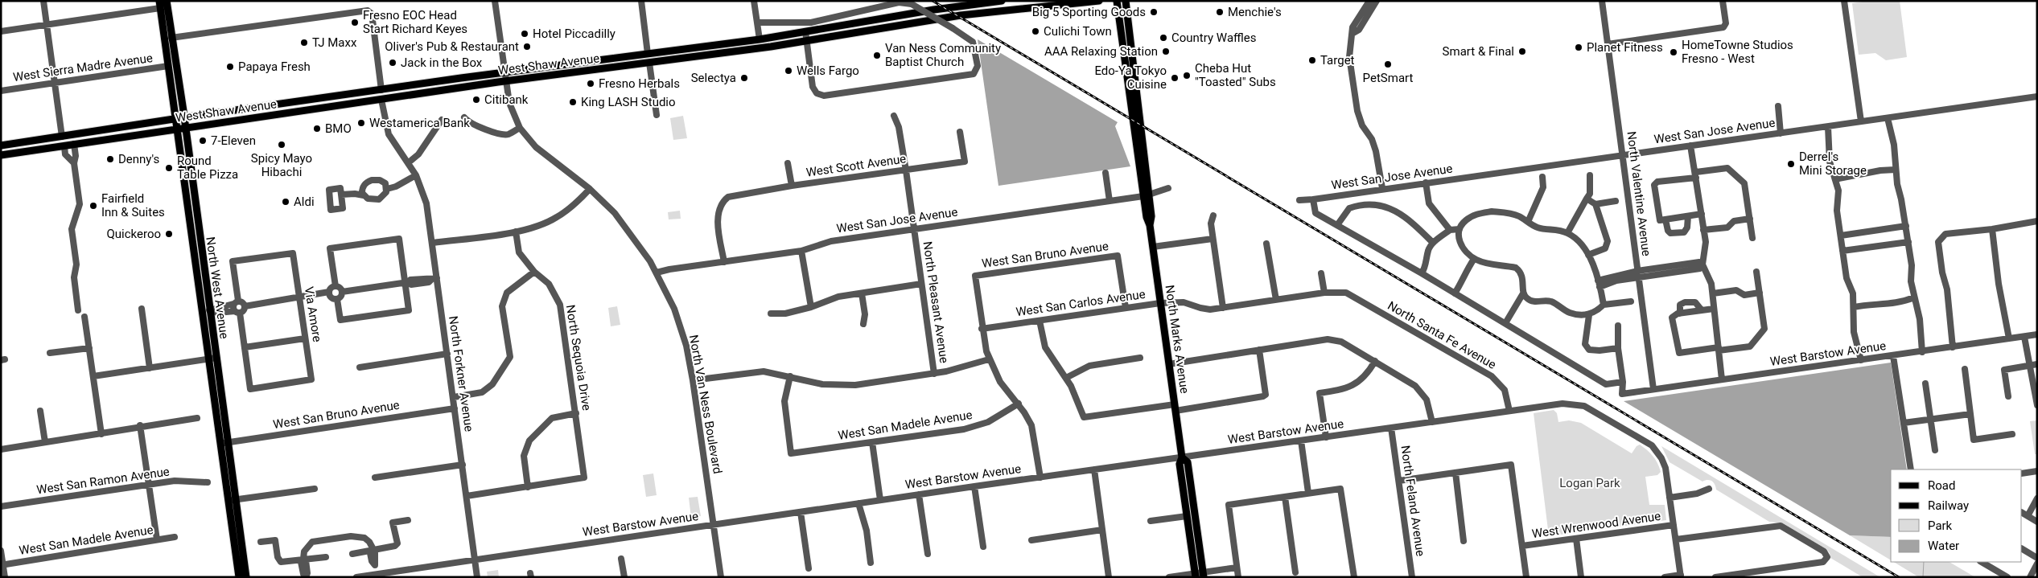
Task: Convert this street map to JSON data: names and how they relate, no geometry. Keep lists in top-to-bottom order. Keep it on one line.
{"streets":{"main road":["West Shaw Avenue","North West Avenue","North Marks Avenue"],"street":["West Sierra Madre Avenue","West San Jose Avenue","West Scott Avenue","North Valentine Avenue","West San Bruno Avenue","North Pleasant Avenue","West San Carlos Avenue","Via Amore","North Santa Fe Avenue","West Barstow Avenue","North Sequoia Drive","North Forkner Avenue","North Van Ness Boulevard","West San Madele Avenue","West San Ramon Avenue","North Feland Avenue","West Wrenwood Avenue"]},"crossings":[["West Shaw Avenue","North West Avenue"],["West Shaw Avenue","North Forkner Avenue"],["West Shaw Avenue","North Van Ness Boulevard"],["West Sierra Madre Avenue","North West Avenue"],["West San Jose Avenue","West Scott Avenue"],["West San Jose Avenue","North Valentine Avenue"],["West San Jose Avenue","North Pleasant Avenue"],["West San Jose Avenue","North Marks Avenue"],["West San Jose Avenue","North Van Ness Boulevard"],["West Scott Avenue","North Pleasant Avenue"],["North Valentine Avenue","West Barstow Avenue"],["West San Bruno Avenue","North West Avenue"],["West San Bruno Avenue","West San Carlos Avenue"],["West San Bruno Avenue","North Forkner Avenue"],["West San Carlos Avenue","North Santa Fe Avenue"],["West San Carlos Avenue","North Marks Avenue"],["North Santa Fe Avenue","West Barstow Avenue"],["North Marks Avenue","West Barstow Avenue"],["West Barstow Avenue","North Forkner Avenue"],["West Barstow Avenue","North Van Ness Boulevard"],["West Barstow Avenue","North Feland Avenue"]],"parks":["Logan Park"],"places":["Big 5 Sporting Goods","Menchie's","Fresno EOC Head Start Richard Keyes","Culichi Town","Hotel Piccadilly","Country Waffles","TJ Maxx","Oliver's Pub & Restaurant","Planet Fitness","AAA Relaxing Station","Smart & Final","HomeTowne Studios Fresno - West","Van Ness Community Baptist Church","Target","Jack in the Box","PetSmart","Papaya Fresh","Wells Fargo","Cheba Hut \"Toasted\" Subs","Selectya","Edo-Ya Tokyo Cuisine","Fresno Herbals","Citibank","King LASH Studio","Westamerica Bank","BMO","7-Eleven","Spicy Mayo Hibachi","Denny's","Derrel's Mini Storage","Round Table Pizza","Aldi","Fairfield Inn & Suites","Quickeroo"],"legend":["Road","Railway","Park","Water"]}
